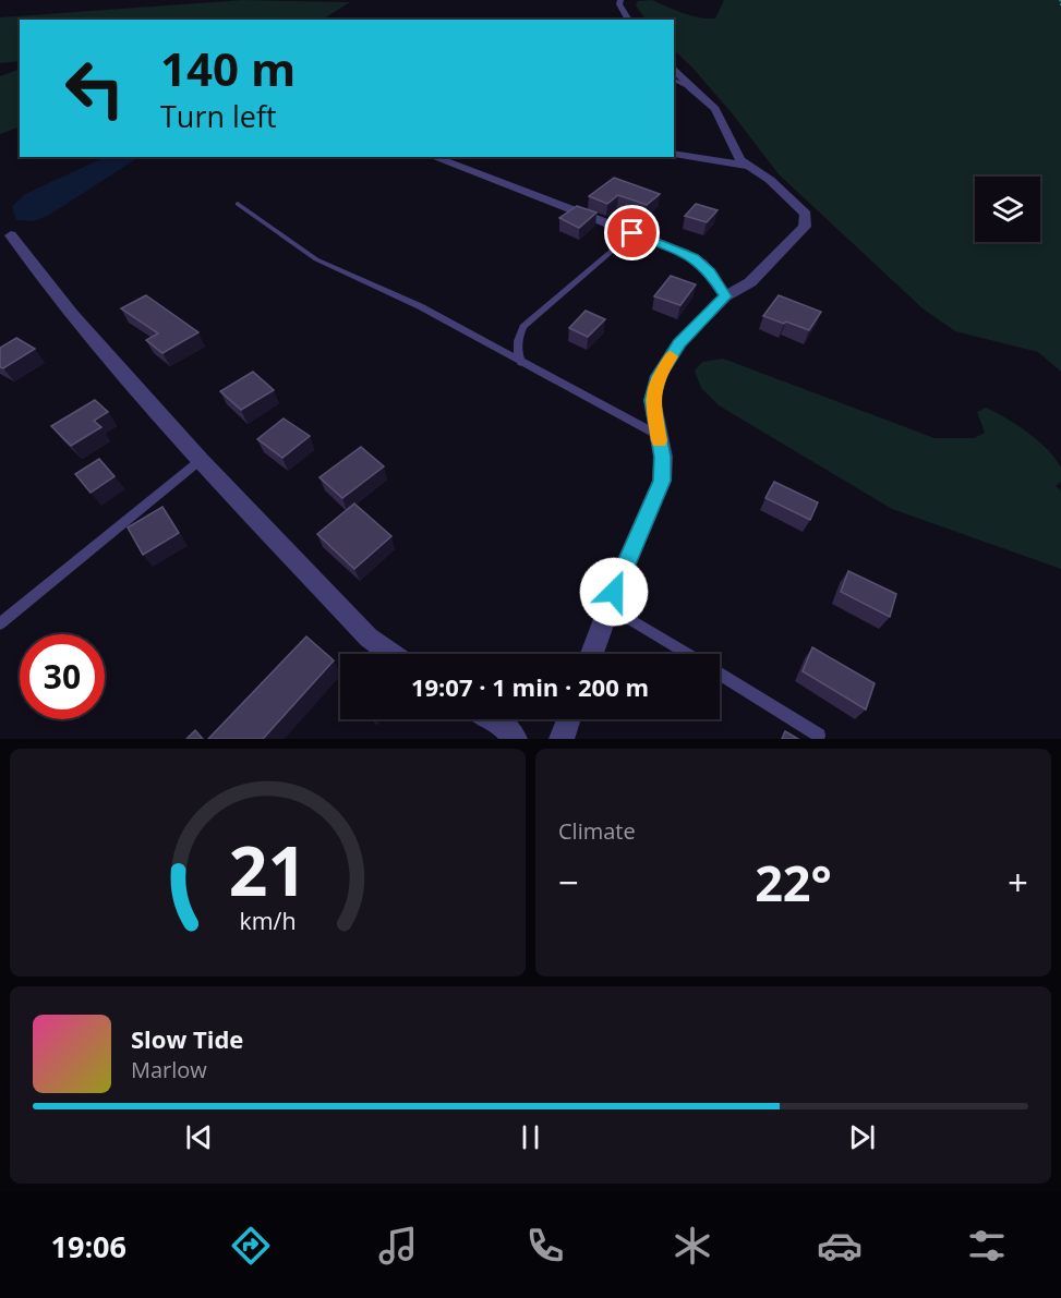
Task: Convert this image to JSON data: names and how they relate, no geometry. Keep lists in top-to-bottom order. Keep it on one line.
{"page":{"turn":["140 m","Turn left"],"limit":"30","trip":"19:07 · 1 min · 200 m","tile":"Climate","heat":["−","22°","+"],"song":["Slow Tide","Marlow"],"tabs":"19:06","gauge":["21","km/h"]}}
